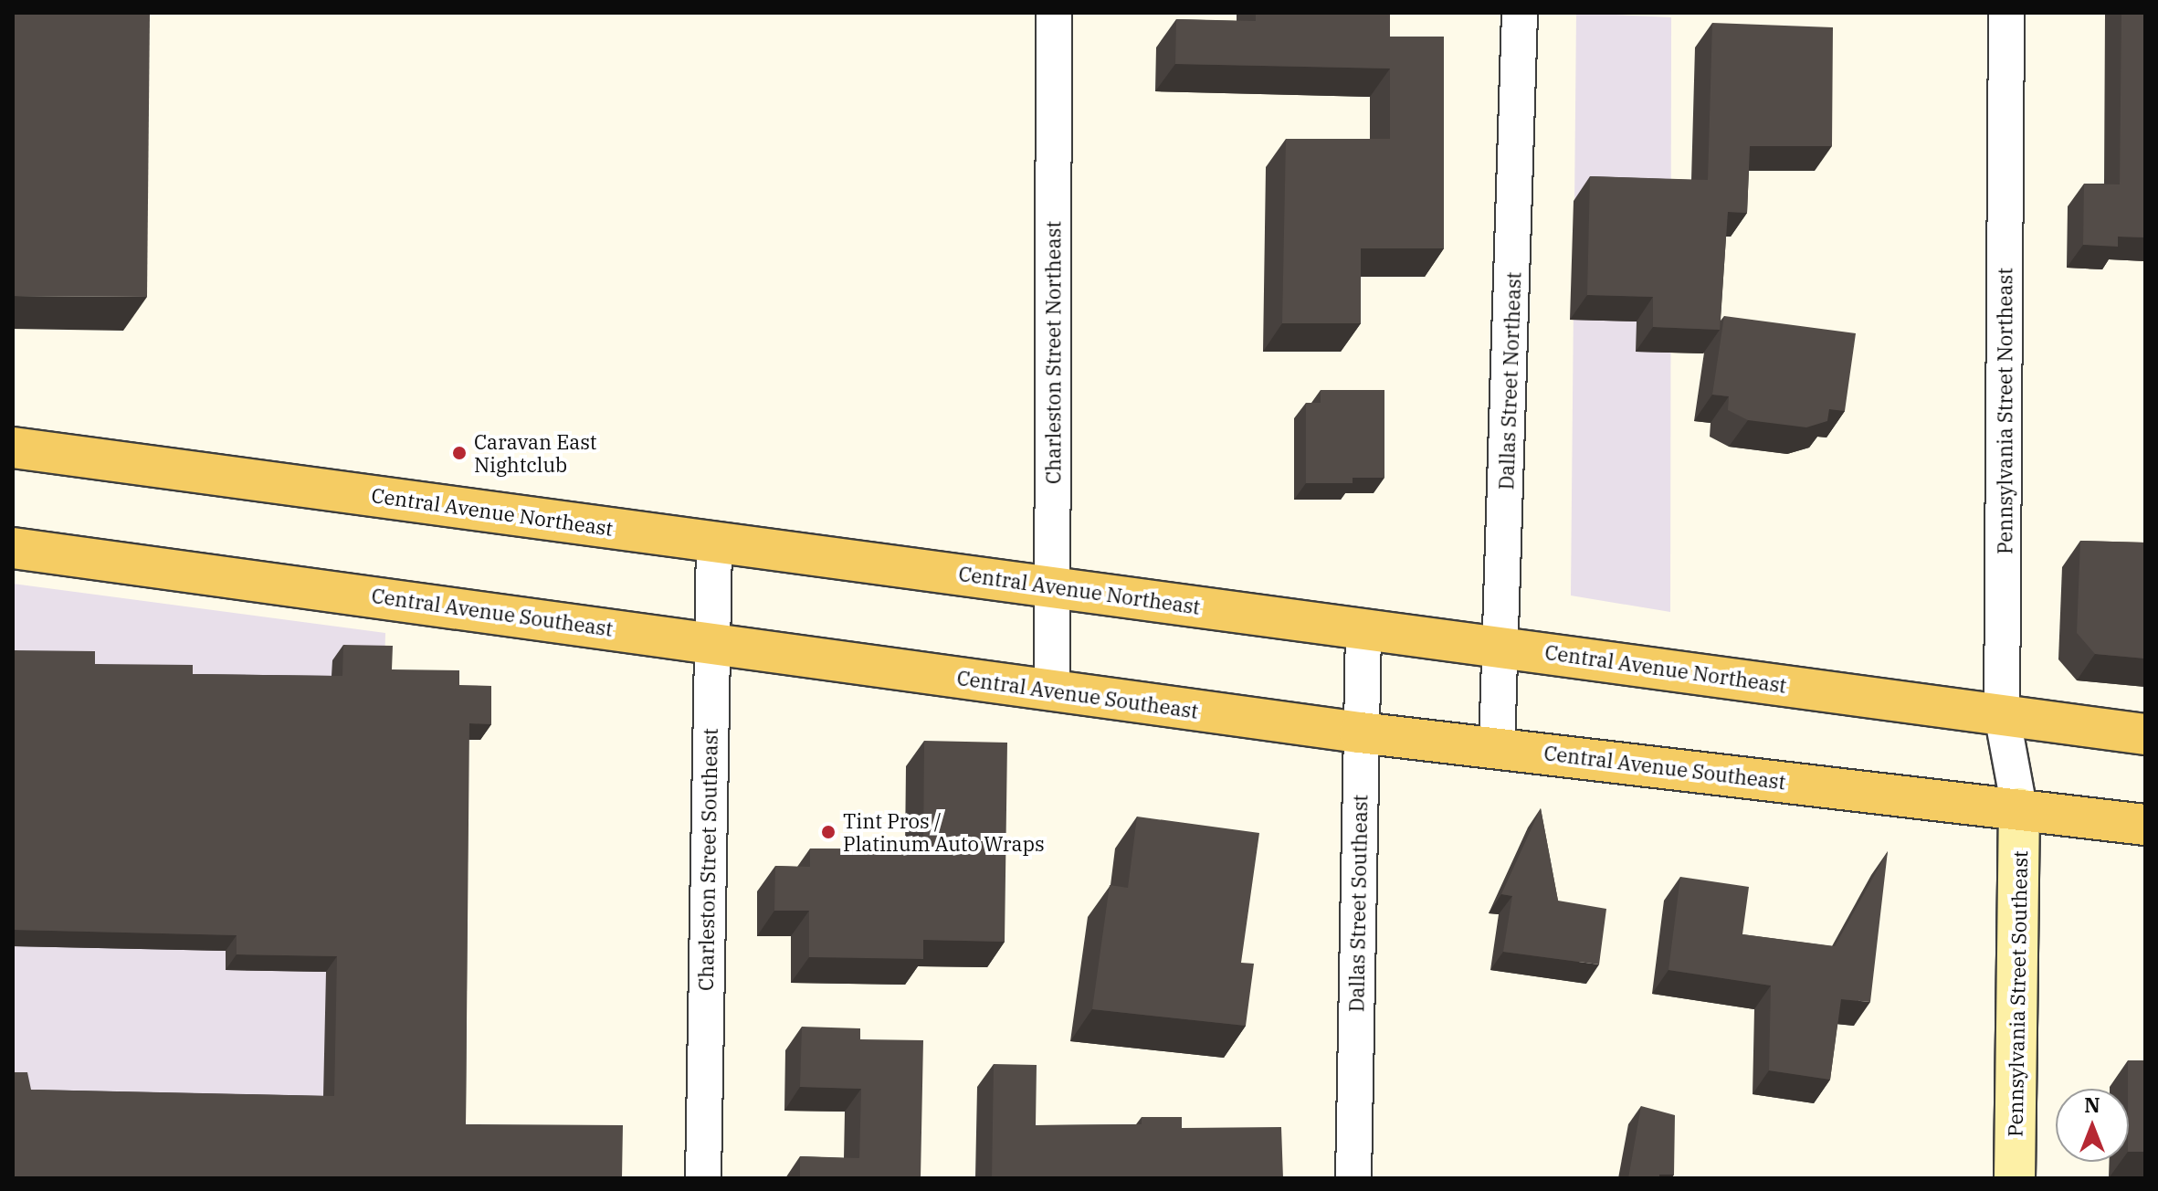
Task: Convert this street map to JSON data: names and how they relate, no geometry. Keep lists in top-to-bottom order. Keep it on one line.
{"streets":{"main road":["Central Avenue Northeast","Central Avenue Southeast"],"street":["Charleston Street Northeast","Dallas Street Northeast","Pennsylvania Street Northeast","Charleston Street Southeast","Dallas Street Southeast","Pennsylvania Street Southeast"]},"crossings":[["Charleston Street Northeast","Central Avenue Northeast"],["Charleston Street Northeast","Central Avenue Southeast"],["Dallas Street Northeast","Central Avenue Northeast"],["Dallas Street Northeast","Central Avenue Southeast"],["Pennsylvania Street Northeast","Central Avenue Northeast"],["Pennsylvania Street Northeast","Central Avenue Southeast"],["Pennsylvania Street Northeast","Pennsylvania Street Southeast"],["Central Avenue Northeast","Charleston Street Southeast"],["Central Avenue Northeast","Dallas Street Southeast"],["Central Avenue Southeast","Charleston Street Southeast"],["Central Avenue Southeast","Dallas Street Southeast"],["Central Avenue Southeast","Pennsylvania Street Southeast"]],"places":["Caravan East Nightclub","Tint Pros / Platinum Auto Wraps"],"north":"top"}
